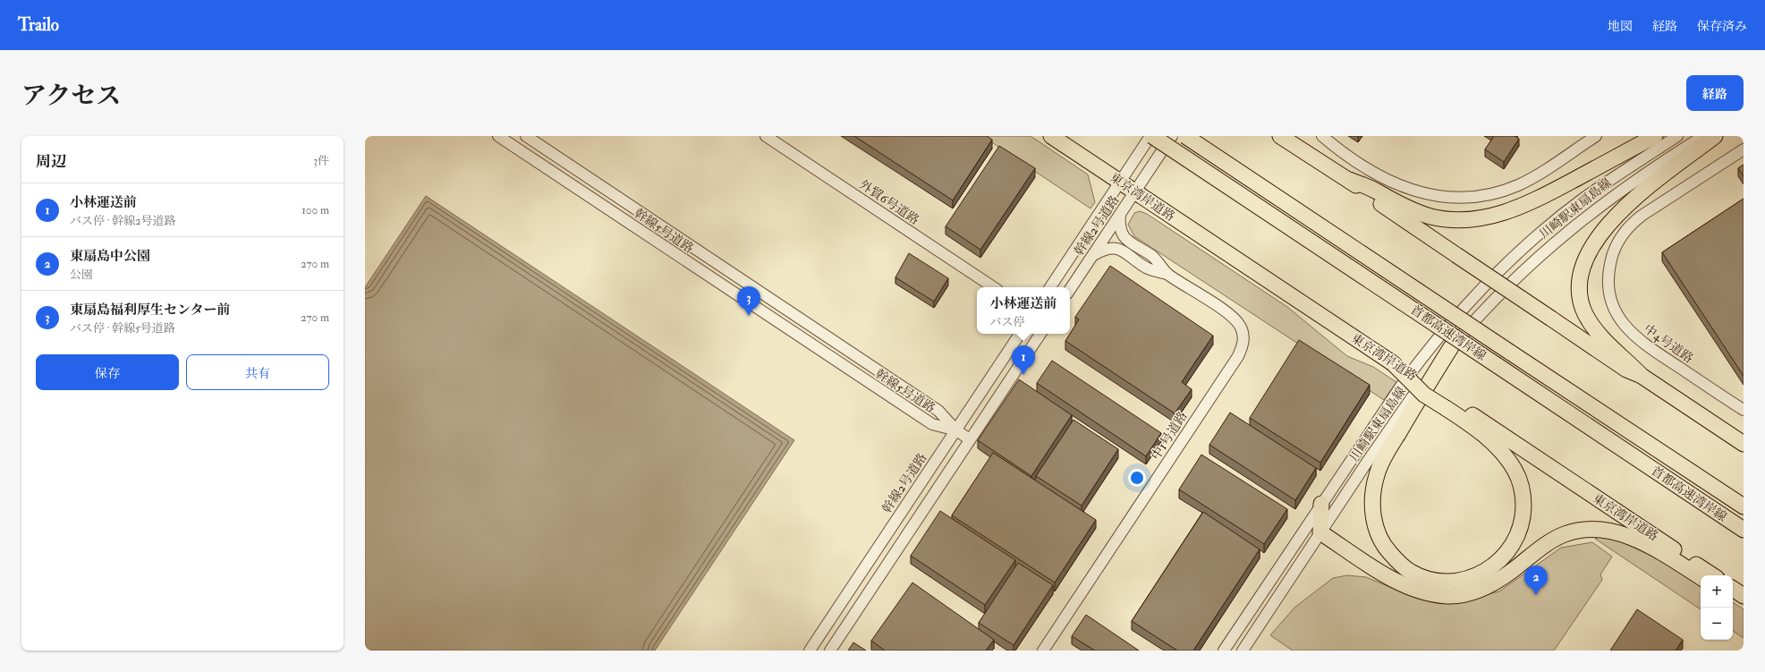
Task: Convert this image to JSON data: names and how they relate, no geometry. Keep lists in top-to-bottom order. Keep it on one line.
{"streets":{"highway":["東京湾岸道路","首都高速湾岸線"],"street":["外貿6号道路","川崎駅東扇島線","幹線2号道路","幹線5号道路","中4号道路","中1号道路"]},"crossings":[["東京湾岸道路","幹線2号道路"],["幹線2号道路","幹線5号道路"],["幹線2号道路","首都高速湾岸線"],["幹線2号道路","中1号道路"]],"page":{"header":"Trailo","nav":["地図","経路","保存済み"],"title":"アクセス","buttons":["経路",["保存","共有"]],"heading":["周辺","3件"],"list":[{"mark":"1","name":"小林運送前","note":"バス停 · 幹線2号道路","value":"100 m"},{"mark":"2","name":"東扇島中公園","note":"公園","value":"270 m"},{"mark":"3","name":"東扇島福利厚生センター前","note":"バス停 · 幹線5号道路","value":"270 m"}],"pins":["3","1","2"],"popup":["小林運送前","バス停"],"map_buttons":["+","−"]}}
